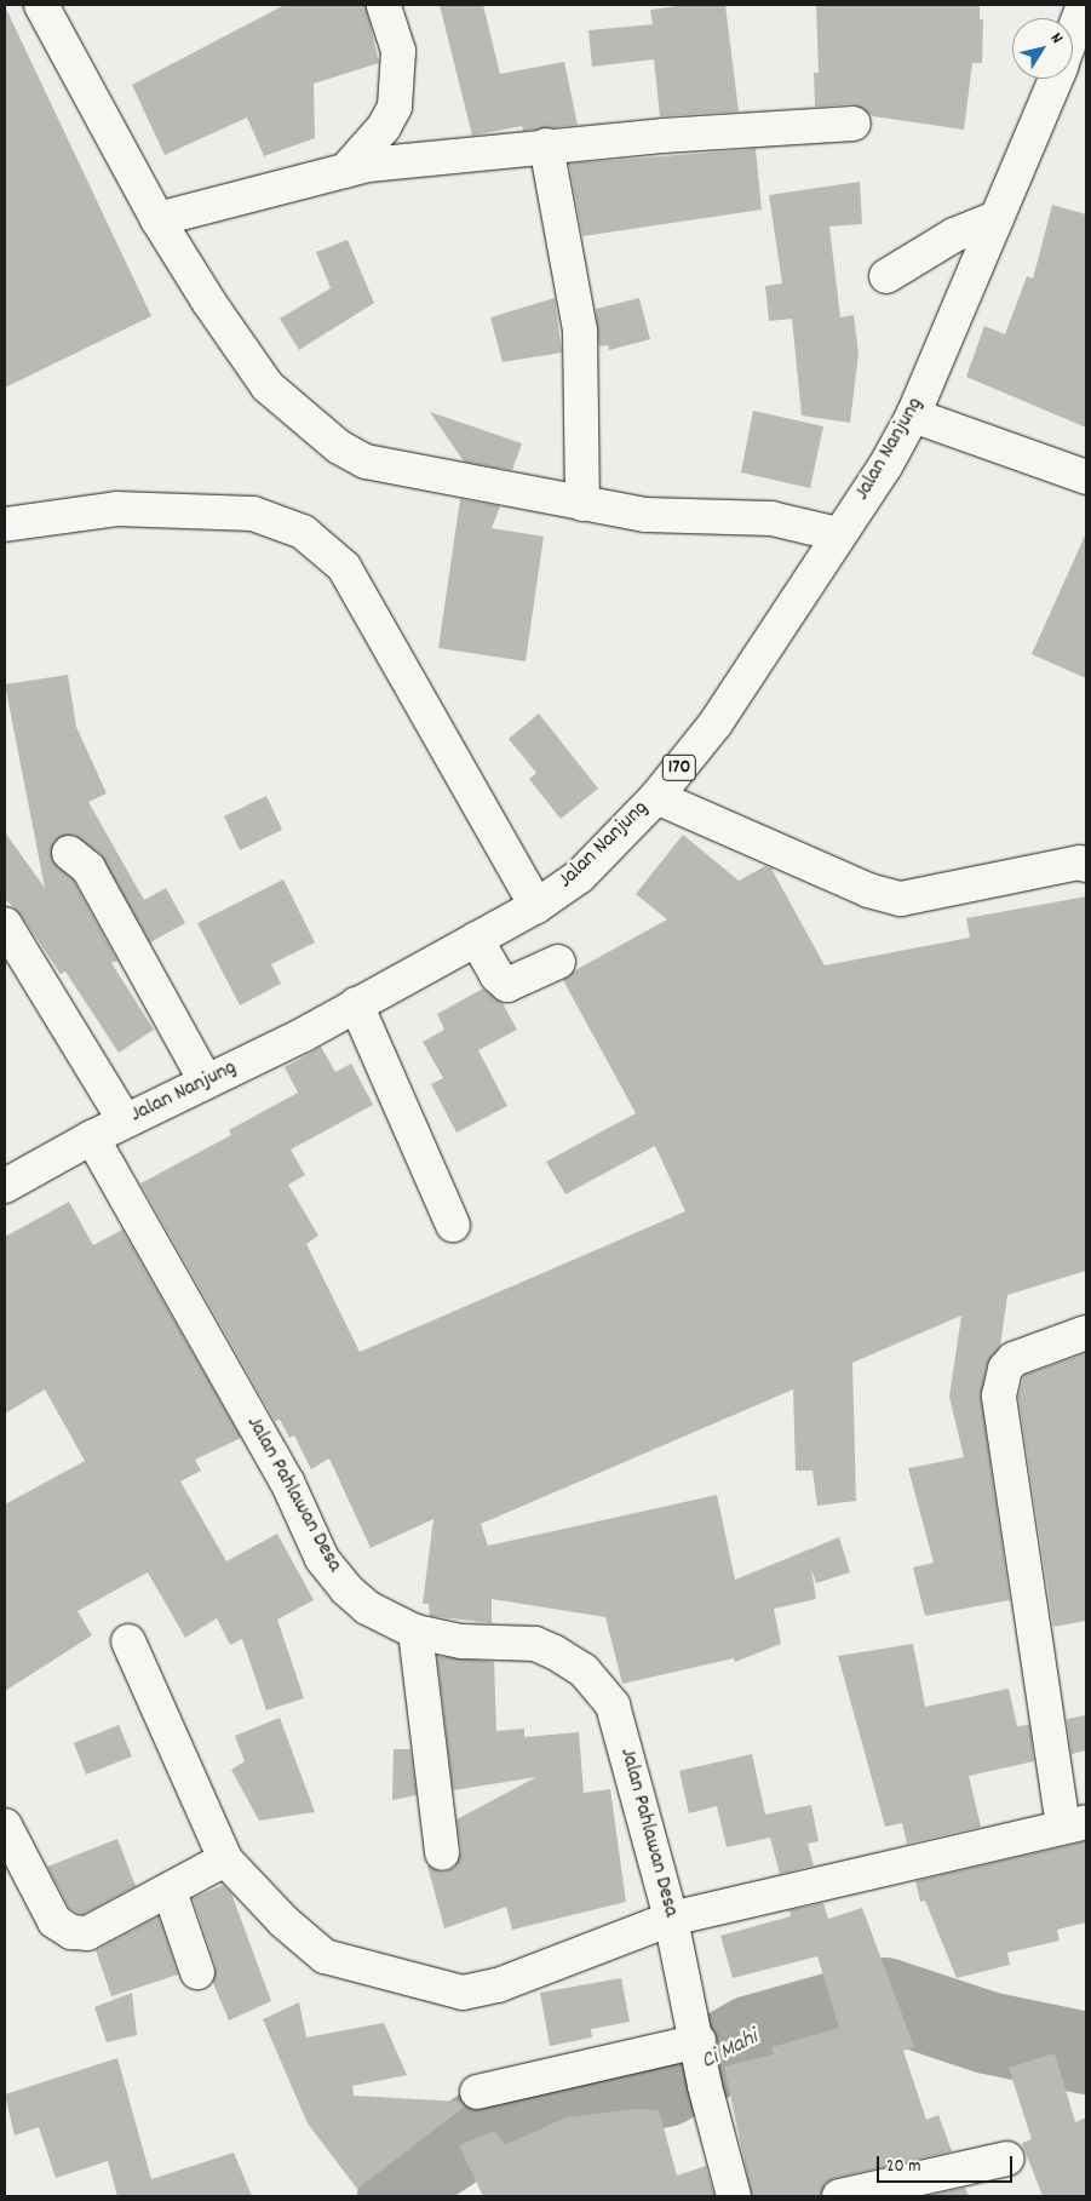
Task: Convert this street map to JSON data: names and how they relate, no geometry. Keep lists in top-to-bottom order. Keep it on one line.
{"streets":{"street":["Jalan Nanjung","170","Jalan Pahlawan Desa"]},"crossings":[["Jalan Nanjung","Jalan Pahlawan Desa"]],"water":["Ci Mahi"],"scale_bar":"20 m","north":"top right"}
